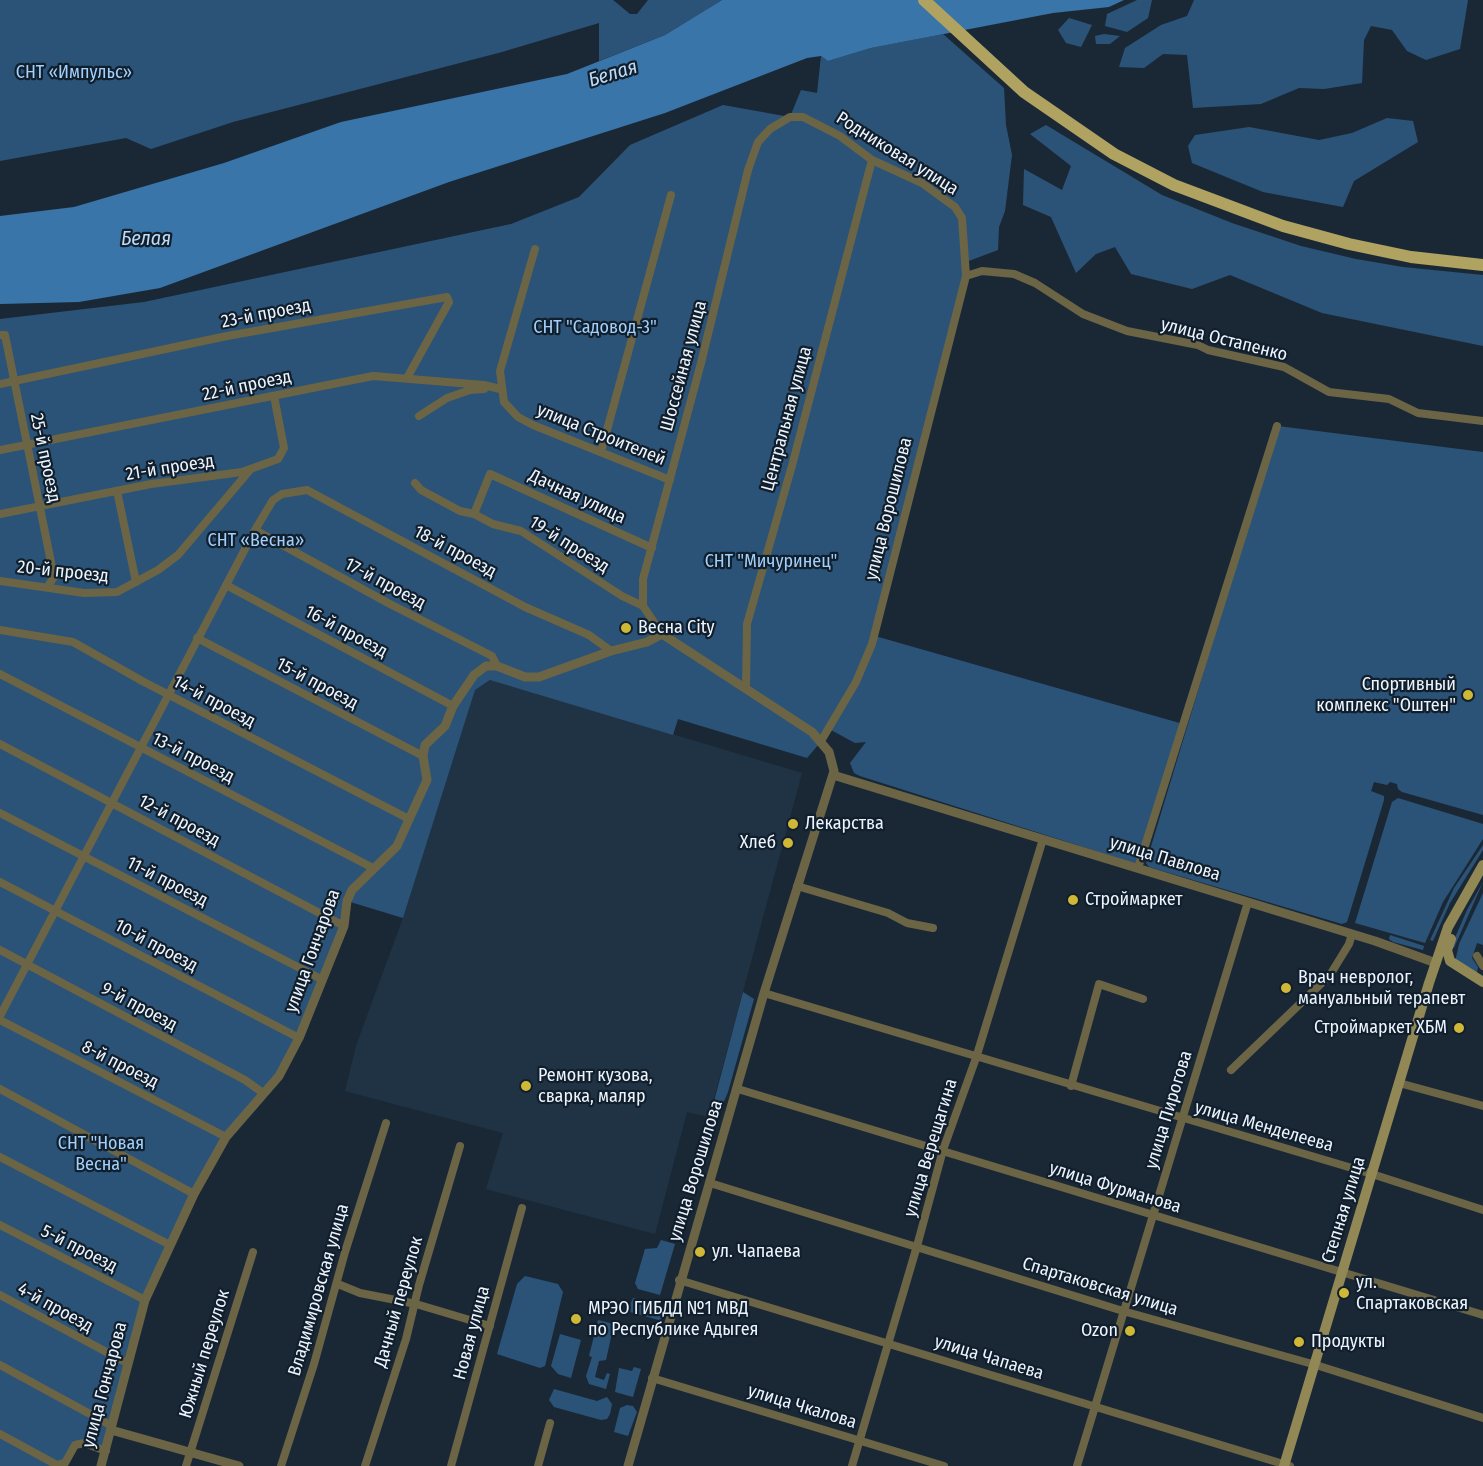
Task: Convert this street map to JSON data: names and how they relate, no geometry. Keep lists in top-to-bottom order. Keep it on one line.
{"streets":{"main road":["улица Павлова","Степная улица"],"street":["Родниковая улица","23-й проезд","улица Остапенко","Шоссейная улица","22-й проезд","Центральная улица","улица Строителей","25-й проезд","21-й проезд","Дачная улица","улица Ворошилова","19-й проезд","18-й проезд","20-й проезд","17-й проезд","16-й проезд","15-й проезд","14-й проезд","13-й проезд","12-й проезд","11-й проезд","10-й проезд","улица Гончарова","9-й проезд","8-й проезд","улица Пирогова","улица Менделеева","улица Верещагина","улица Фурманова","5-й проезд","Спартаковская улица","Владимировская улица","Дачный переулок","4-й проезд","Новая улица","Южный переулок","улица Чапаева","улица Чкалова"]},"crossings":[["Родниковая улица","улица Остапенко"],["Родниковая улица","Шоссейная улица"],["Родниковая улица","Центральная улица"],["Родниковая улица","улица Ворошилова"],["23-й проезд","22-й проезд"],["23-й проезд","25-й проезд"],["улица Остапенко","улица Ворошилова"],["Шоссейная улица","улица Строителей"],["Шоссейная улица","Дачная улица"],["Шоссейная улица","19-й проезд"],["22-й проезд","улица Строителей"],["22-й проезд","25-й проезд"],["22-й проезд","21-й проезд"],["25-й проезд","21-й проезд"],["25-й проезд","20-й проезд"],["21-й проезд","20-й проезд"],["Дачная улица","19-й проезд"],["улица Ворошилова","улица Павлова"],["улица Ворошилова","улица Менделеева"],["улица Ворошилова","улица Фурманова"],["улица Ворошилова","Спартаковская улица"],["улица Ворошилова","улица Чапаева"],["улица Ворошилова","улица Чкалова"],["18-й проезд","17-й проезд"],["15-й проезд","улица Гончарова"],["14-й проезд","улица Гончарова"],["13-й проезд","улица Гончарова"],["12-й проезд","улица Гончарова"],["улица Павлова","улица Пирогова"],["улица Павлова","улица Верещагина"],["улица Павлова","Степная улица"],["11-й проезд","улица Гончарова"],["10-й проезд","улица Гончарова"],["улица Гончарова","9-й проезд"],["улица Гончарова","8-й проезд"],["улица Гончарова","5-й проезд"],["улица Гончарова","4-й проезд"],["улица Пирогова","улица Менделеева"],["улица Пирогова","улица Фурманова"],["улица Пирогова","Спартаковская улица"],["улица Пирогова","улица Чапаева"],["улица Менделеева","улица Верещагина"],["улица Менделеева","Степная улица"],["улица Верещагина","улица Фурманова"],["улица Верещагина","Спартаковская улица"],["улица Верещагина","улица Чапаева"],["улица Верещагина","улица Чкалова"],["улица Фурманова","Степная улица"],["Степная улица","Спартаковская улица"],["Степная улица","улица Чапаева"]],"water":["Белая"],"parks":["СНТ «Импульс»","СНТ \"Садовод-3\"","СНТ «Весна»","СНТ \"Мичуринец\"","СНТ \"Новая Весна\""],"places":["Весна City","Спортивный комплекс \"Оштен\"","Лекарства","Хлеб","Строймаркет","Врач невролог, мануальный терапевт","Строймаркет ХБМ","Ремонт кузова, сварка, маляр","ул. Чапаева","ул. Спартаковская","МРЭО ГИБДД №1 МВД по Республике Адыгея","Ozon","Продукты"]}
